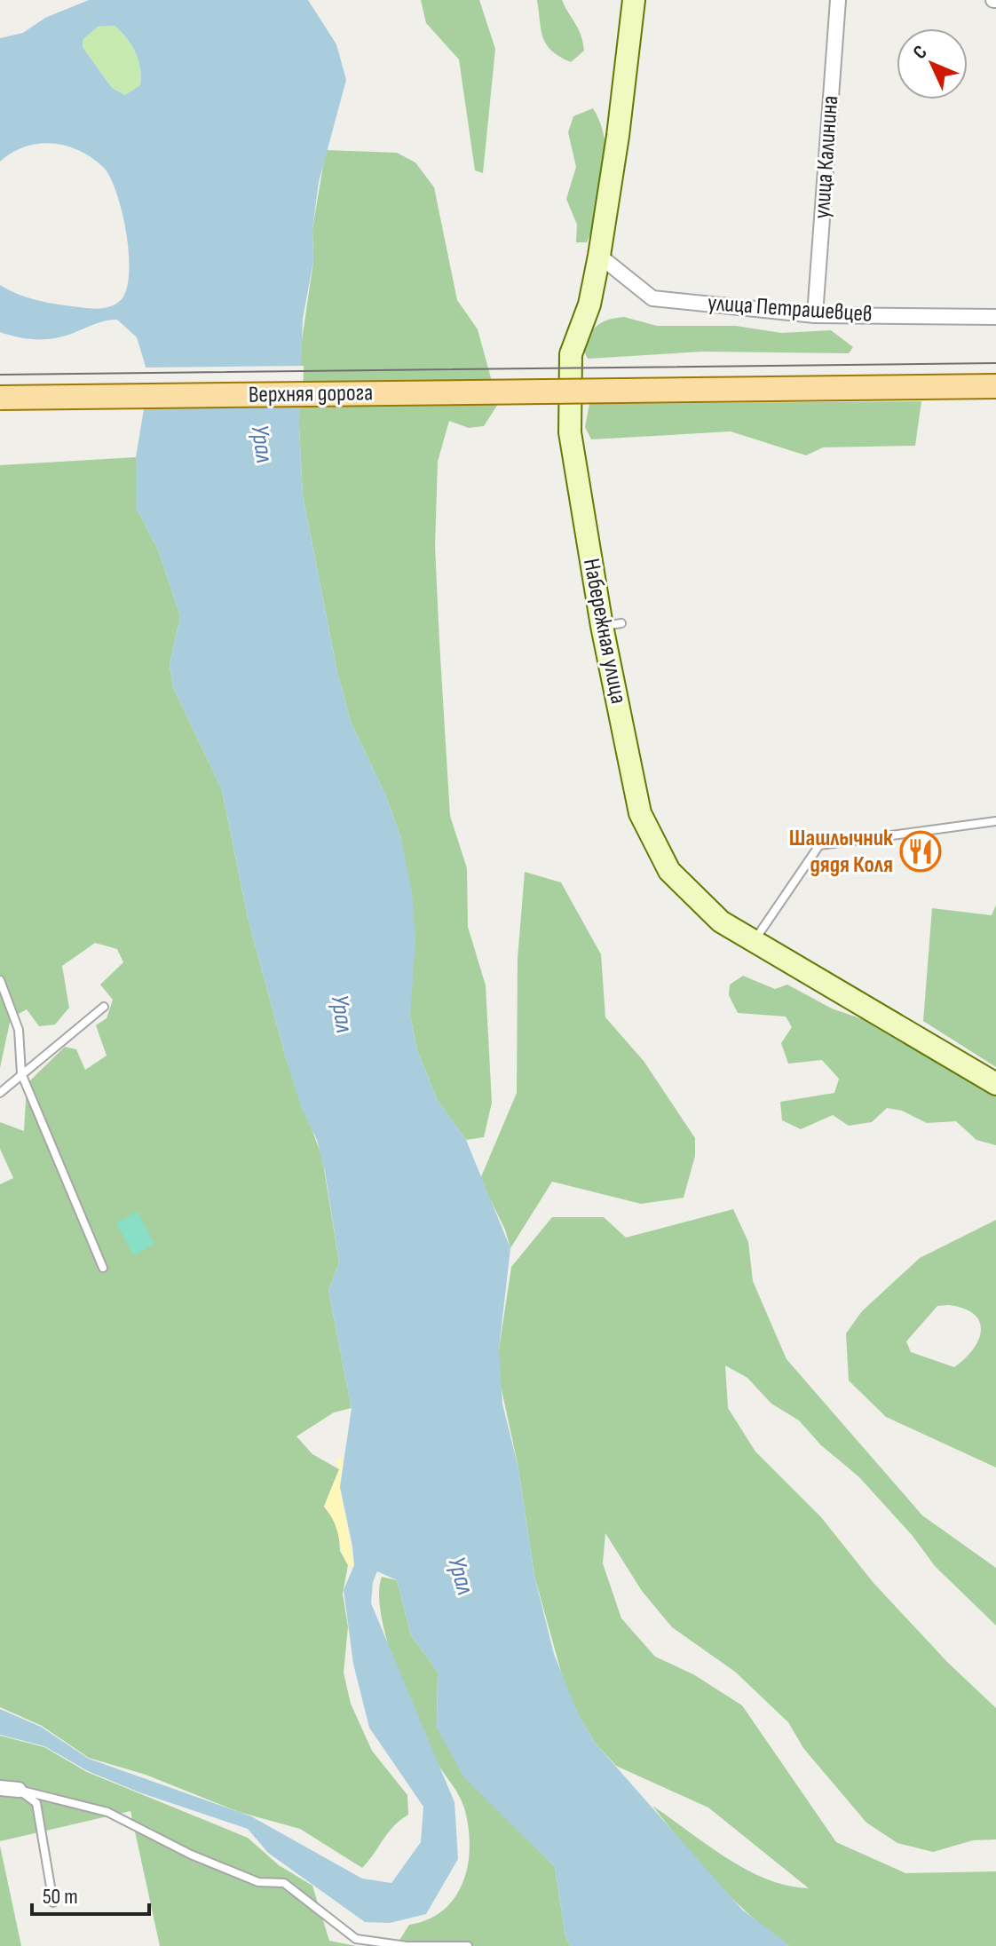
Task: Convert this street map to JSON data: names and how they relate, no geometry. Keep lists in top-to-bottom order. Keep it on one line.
{"streets":{"main road":["Верхняя дорога","Набережная улица"],"street":["улица Калинина","улица Петрашевцев"]},"crossings":[["улица Калинина","улица Петрашевцев"],["улица Петрашевцев","Набережная улица"]],"water":["Урал"],"places":{"restaurant":["Шашлычник дядя Коля"]},"scale_bar":"50 m","north":"top left"}
